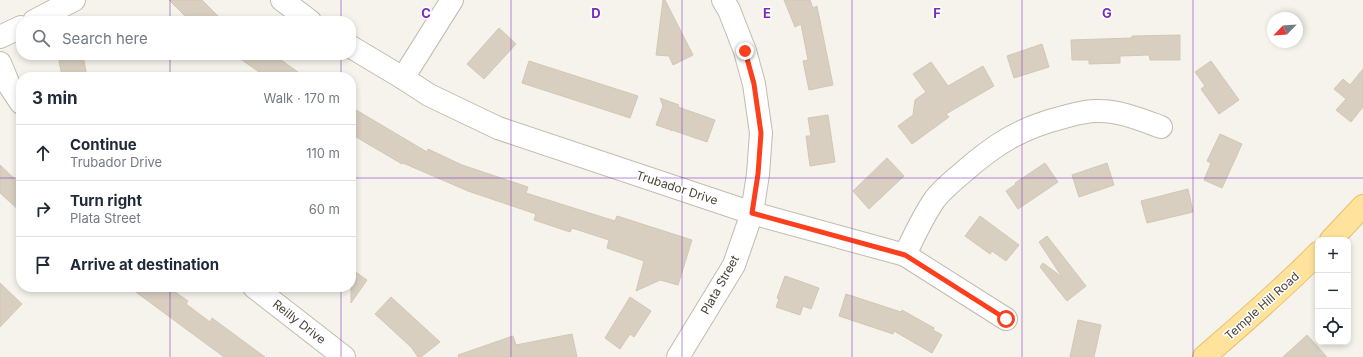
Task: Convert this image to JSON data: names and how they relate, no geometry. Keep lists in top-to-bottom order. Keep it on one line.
{"streets":{"main road":["Temple Hill Road"],"street":["Trubador Drive","Plata Street","Reilly Drive"]},"crossings":[["Trubador Drive","Plata Street"]],"north":"bottom left","page":{"search":"Search here","heading":["3 min","Walk · 170 m"],"list":[["Continue","Trubador Drive","110 m"],["Turn right","Plata Street","60 m"],"Arrive at destination"],"map_buttons":["+","−"]},"grid":{"columns":["C","D","E","F","G"]}}
